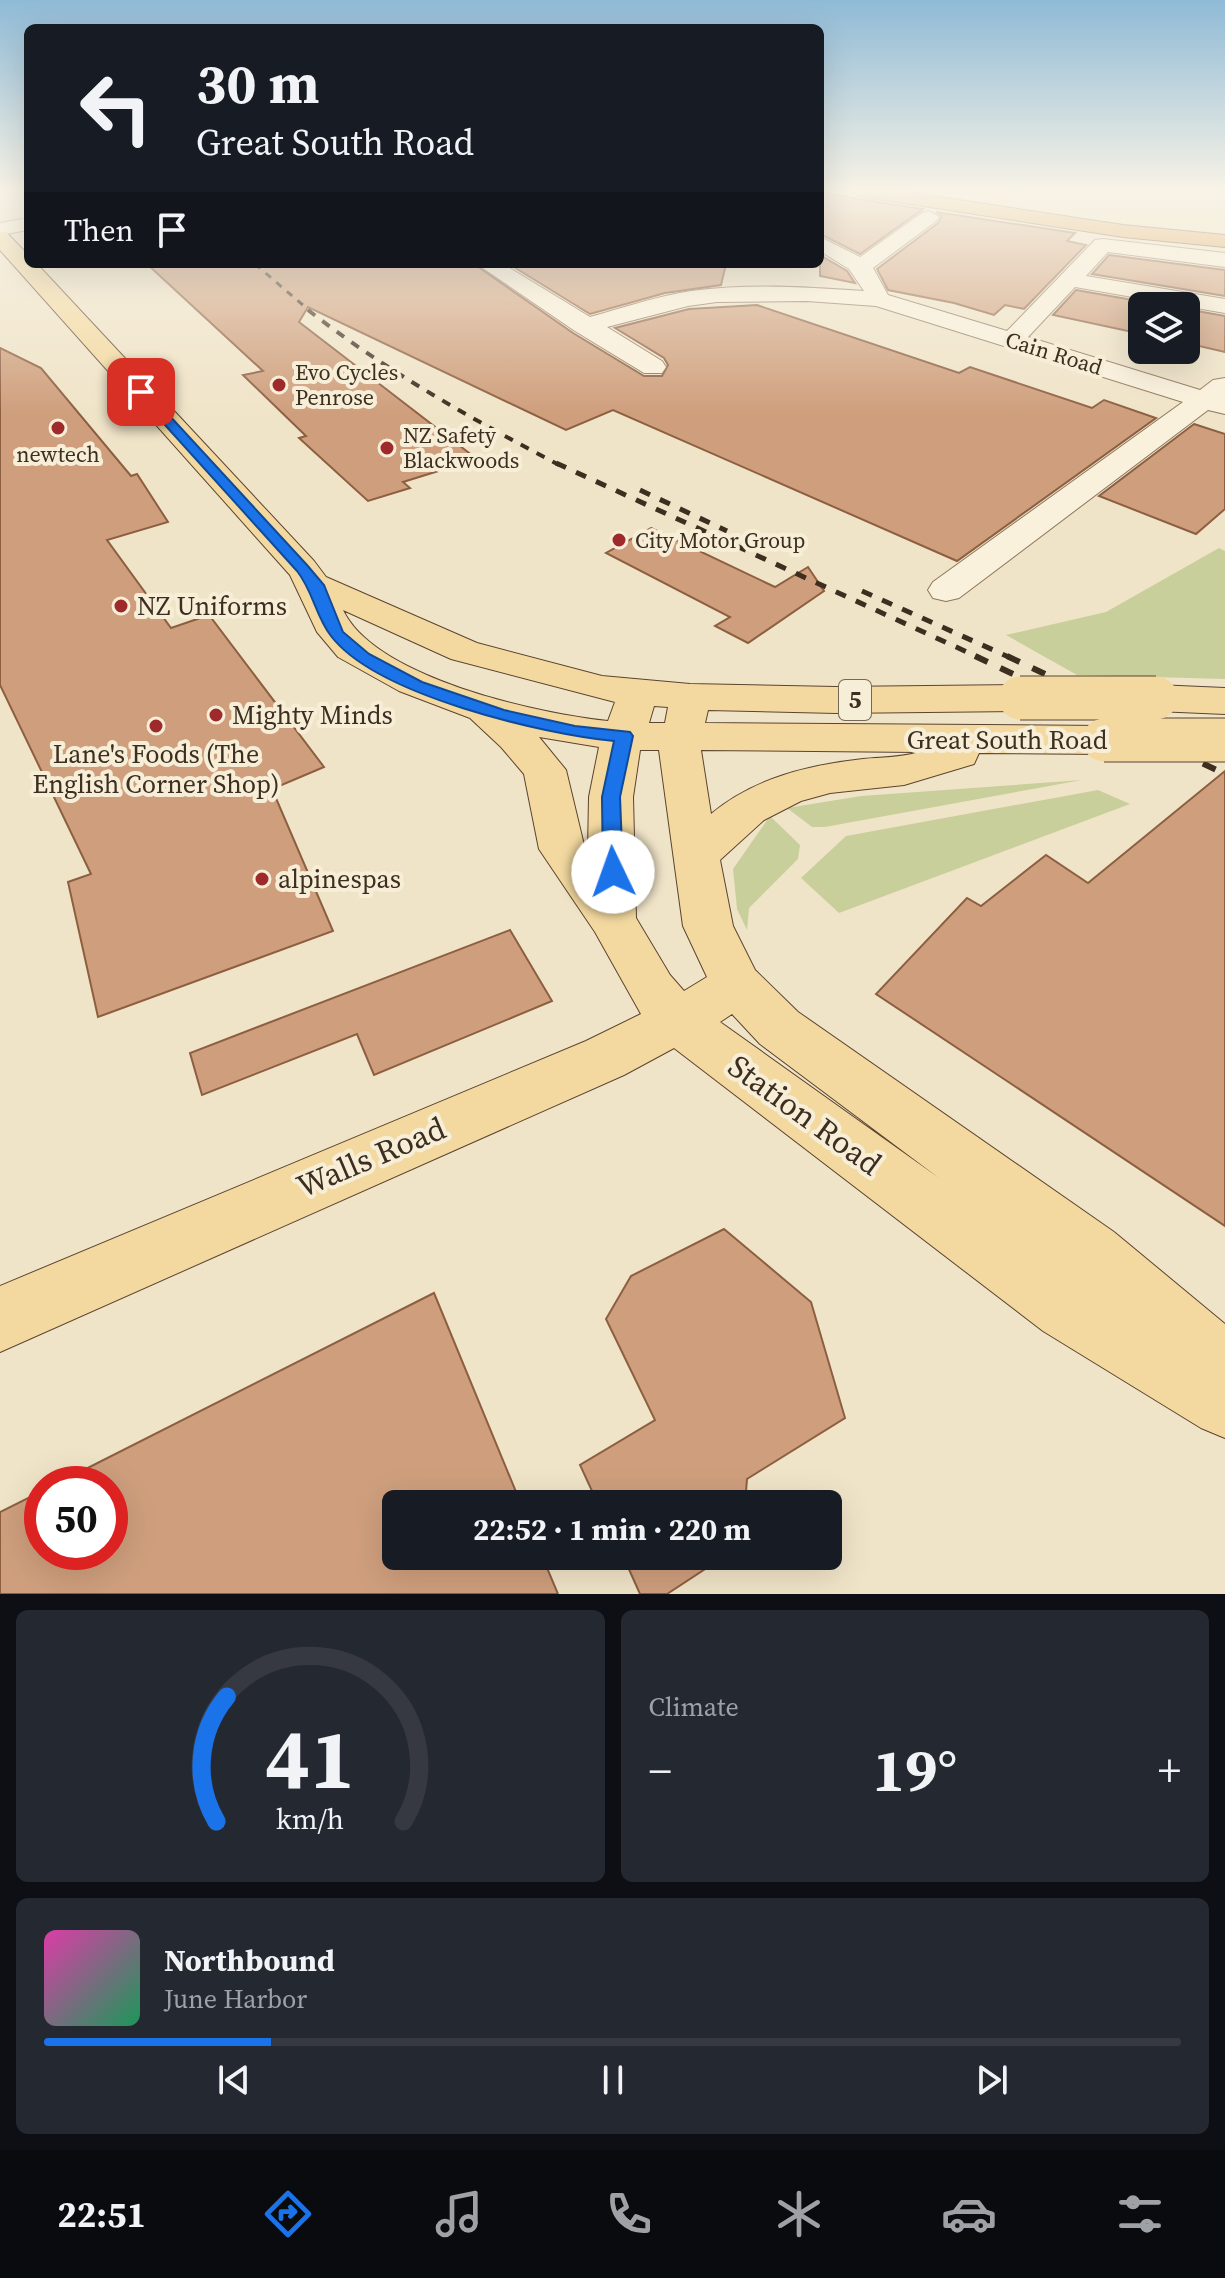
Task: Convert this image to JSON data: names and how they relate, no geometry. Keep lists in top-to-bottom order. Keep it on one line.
{"streets":{"main road":["5","Great South Road","Station Road","Walls Road"],"street":["Cain Road"]},"crossings":[["Great South Road","Station Road"],["Station Road","Walls Road"]],"places":["Evo Cycles Penrose","newtech","NZ Safety Blackwoods","City Motor Group","NZ Uniforms","Mighty Minds","Lane's Foods (The English Corner Shop)","alpinespas"],"page":{"turn":["30 m","Great South Road"],"then":"Then","limit":"50","trip":"22:52 · 1 min · 220 m","tile":"Climate","heat":["−","19°","+"],"song":["Northbound","June Harbor"],"tabs":"22:51","gauge":["41","km/h"]}}
